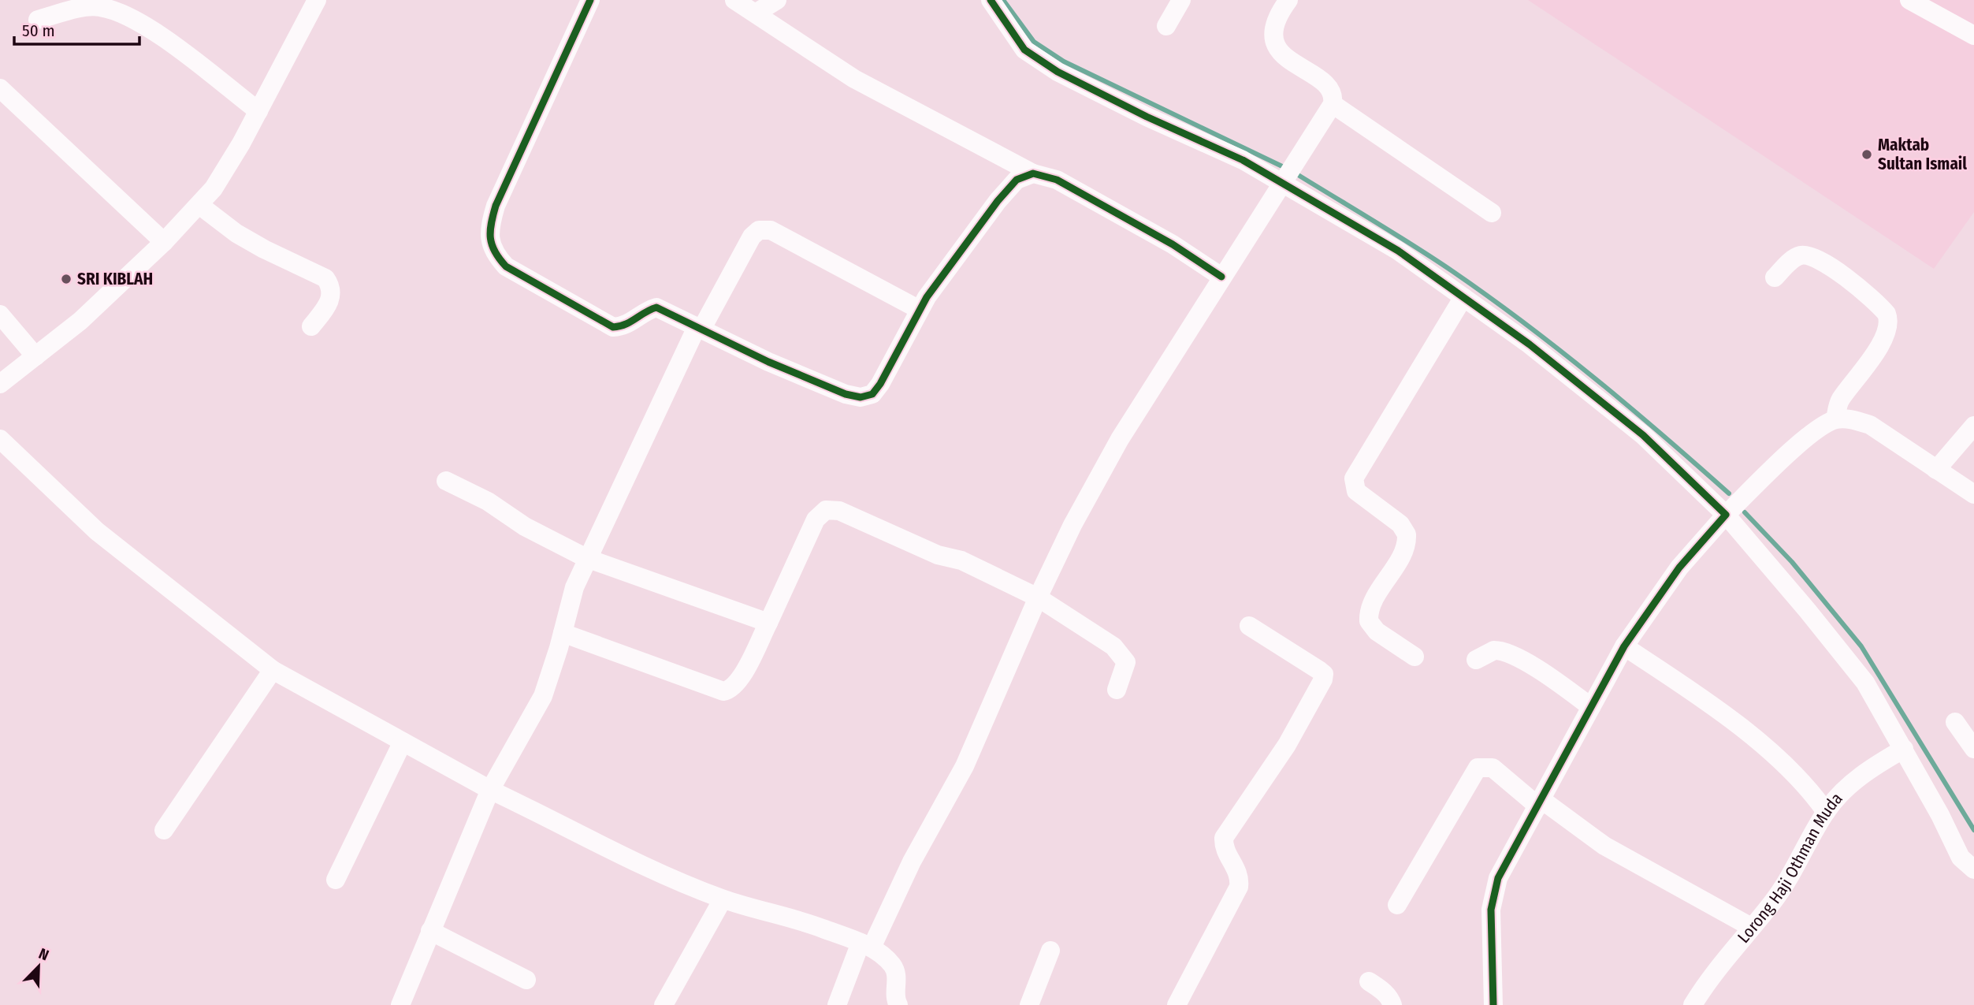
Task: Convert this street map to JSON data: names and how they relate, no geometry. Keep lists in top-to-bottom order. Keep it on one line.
{"streets":{"street":["Lorong Haji Othman Muda"]},"places":["Maktab Sultan Ismail","SRI KIBLAH"],"scale_bar":"50 m","north":"top right"}
